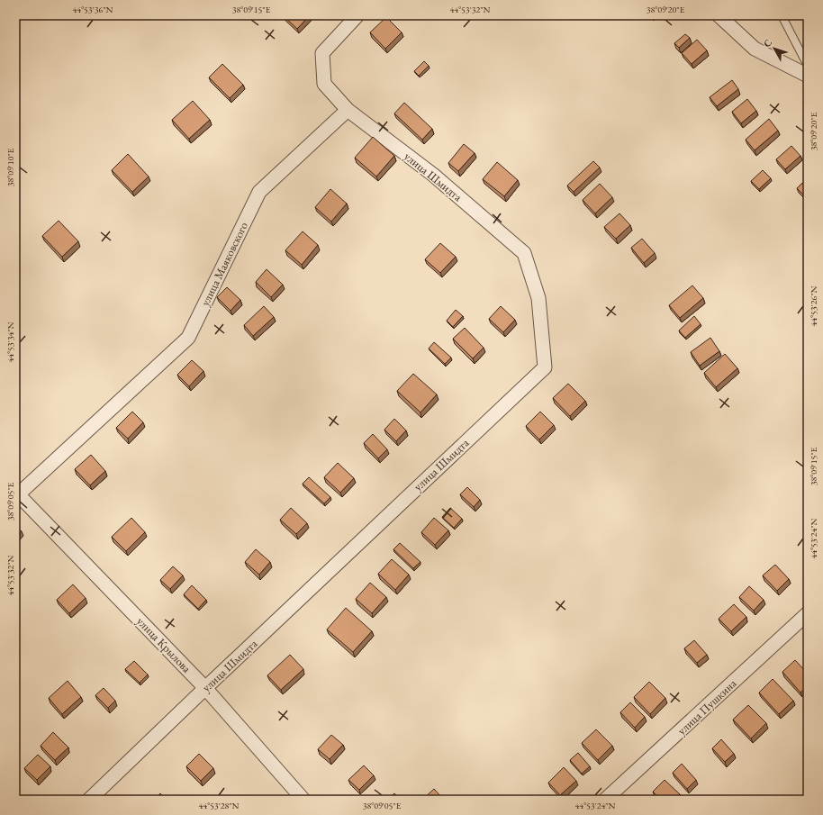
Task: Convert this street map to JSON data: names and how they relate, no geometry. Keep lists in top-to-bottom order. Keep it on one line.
{"streets":{"street":["улица Шмидта","улица Маяковского","улица Крылова","улица Пушкина"]},"crossings":[["улица Шмидта","улица Маяковского"],["улица Шмидта","улица Крылова"],["улица Маяковского","улица Крылова"]],"north":"top left","coordinates":["44°53'36\"N","38°09'15\"E","44°53'32\"N","38°09'20\"E","38°09'10\"E","44°53'26\"N","44°53'34\"N","38°09'05\"E","44°53'24\"N","44°53'28\"N"]}
